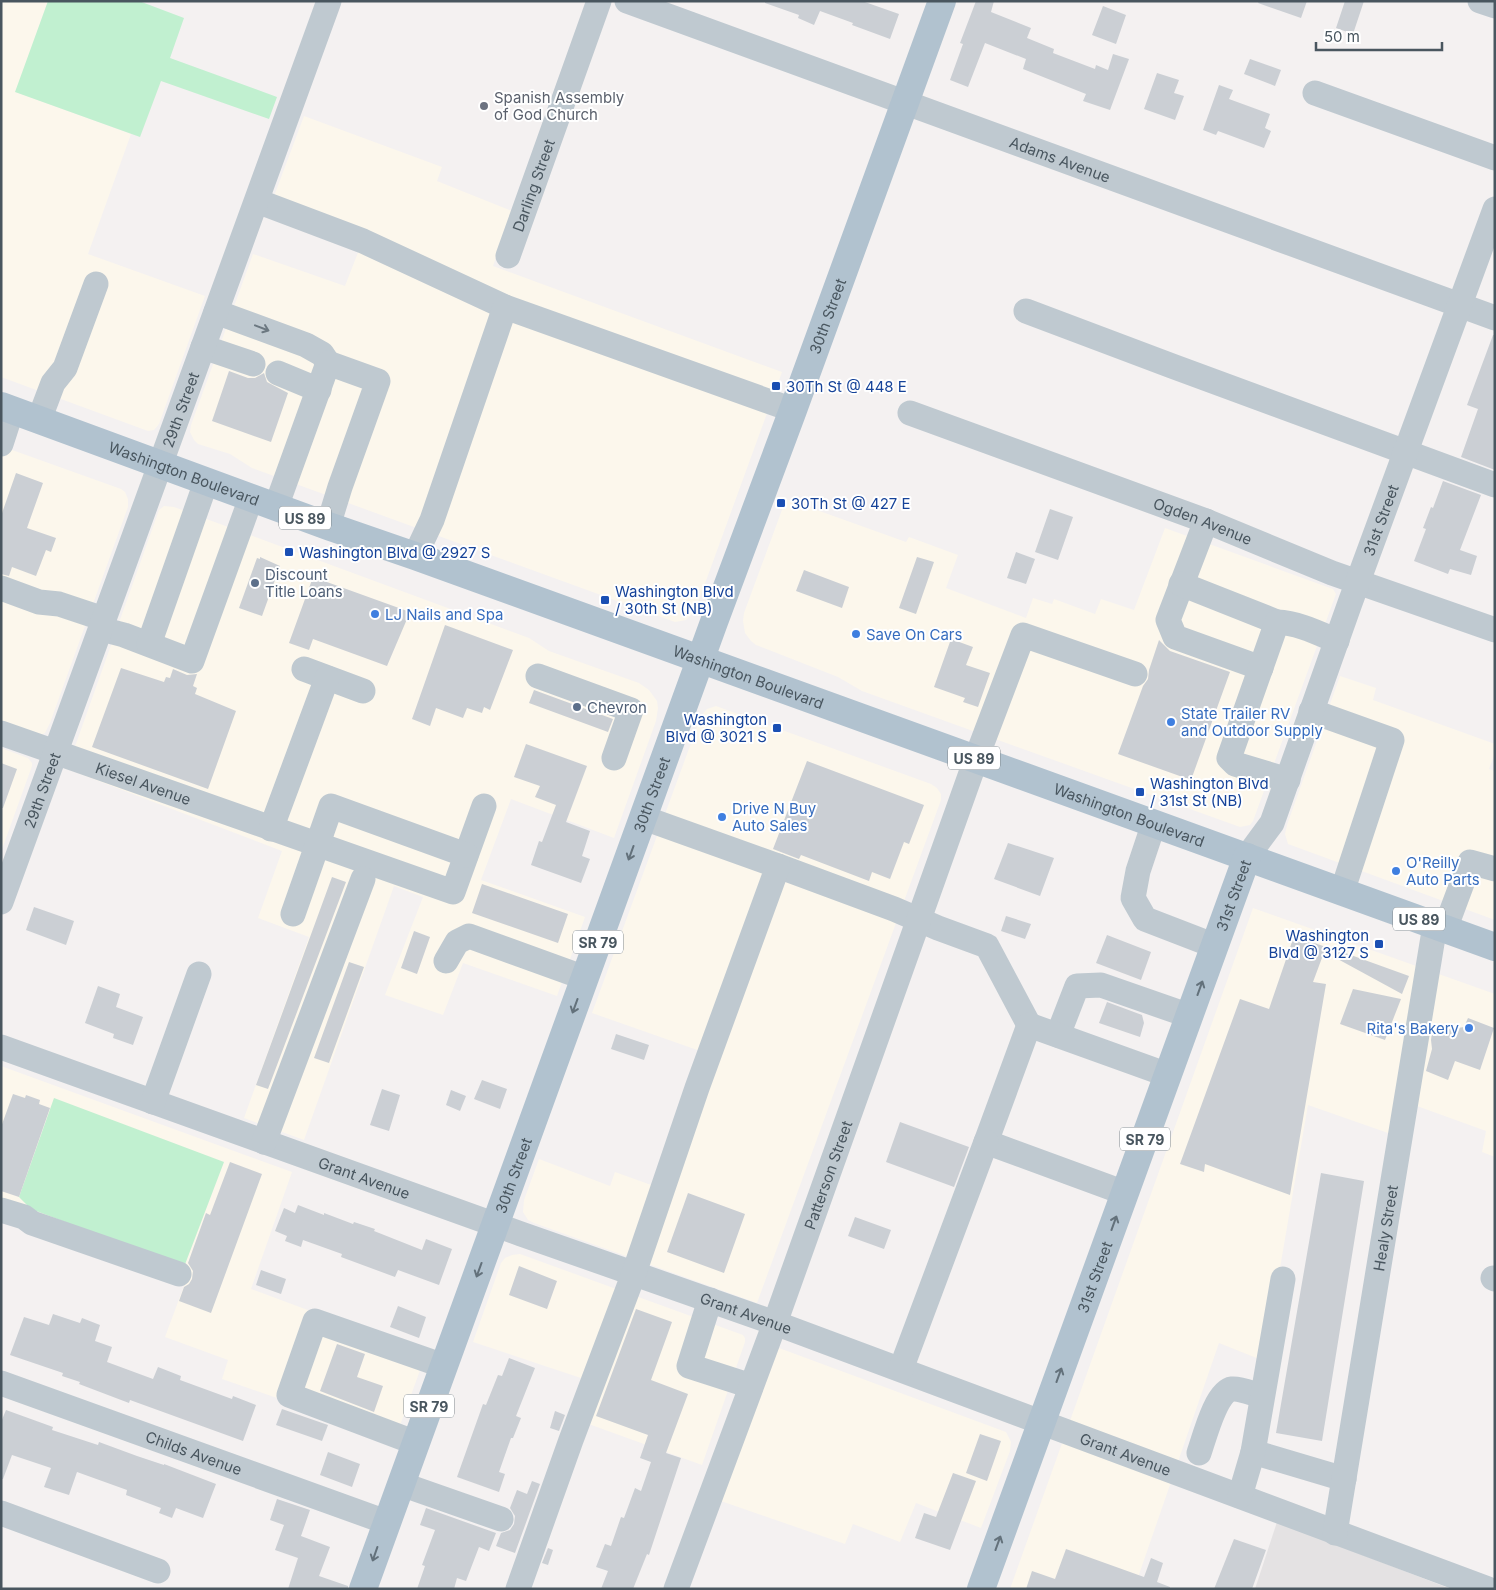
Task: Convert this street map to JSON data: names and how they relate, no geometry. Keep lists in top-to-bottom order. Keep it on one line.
{"streets":{"main road":["30th Street","Washington Boulevard","US 89","31st Street","SR 79"],"street":["Adams Avenue","Darling Street","29th Street","Ogden Avenue","Kiesel Avenue","Patterson Street","Grant Avenue","Healy Street","Childs Avenue"]},"crossings":[["Adams Avenue","30th Street"],["Adams Avenue","31st Street"],["30th Street","Washington Boulevard"],["30th Street","Grant Avenue"],["30th Street","Childs Avenue"],["29th Street","Washington Boulevard"],["29th Street","Kiesel Avenue"],["Washington Boulevard","31st Street"],["Washington Boulevard","Patterson Street"],["Washington Boulevard","Healy Street"],["Ogden Avenue","31st Street"],["31st Street","Grant Avenue"],["Patterson Street","Grant Avenue"],["Grant Avenue","Healy Street"]],"one_way":["30th Street"],"places":{"other":["Spanish Assembly of God Church","Discount Title Loans","LJ Nails and Spa","Save On Cars","Chevron","State Trailer RV and Outdoor Supply","Drive N Buy Auto Sales","O'Reilly Auto Parts","Rita's Bakery"],"transit":["30Th St @ 448 E","30Th St @ 427 E","Washington Blvd @ 2927 S","Washington Blvd / 30th St (NB)","Washington Blvd @ 3021 S","Washington Blvd / 31st St (NB)","Washington Blvd @ 3127 S"]},"scale_bar":"50 m"}
